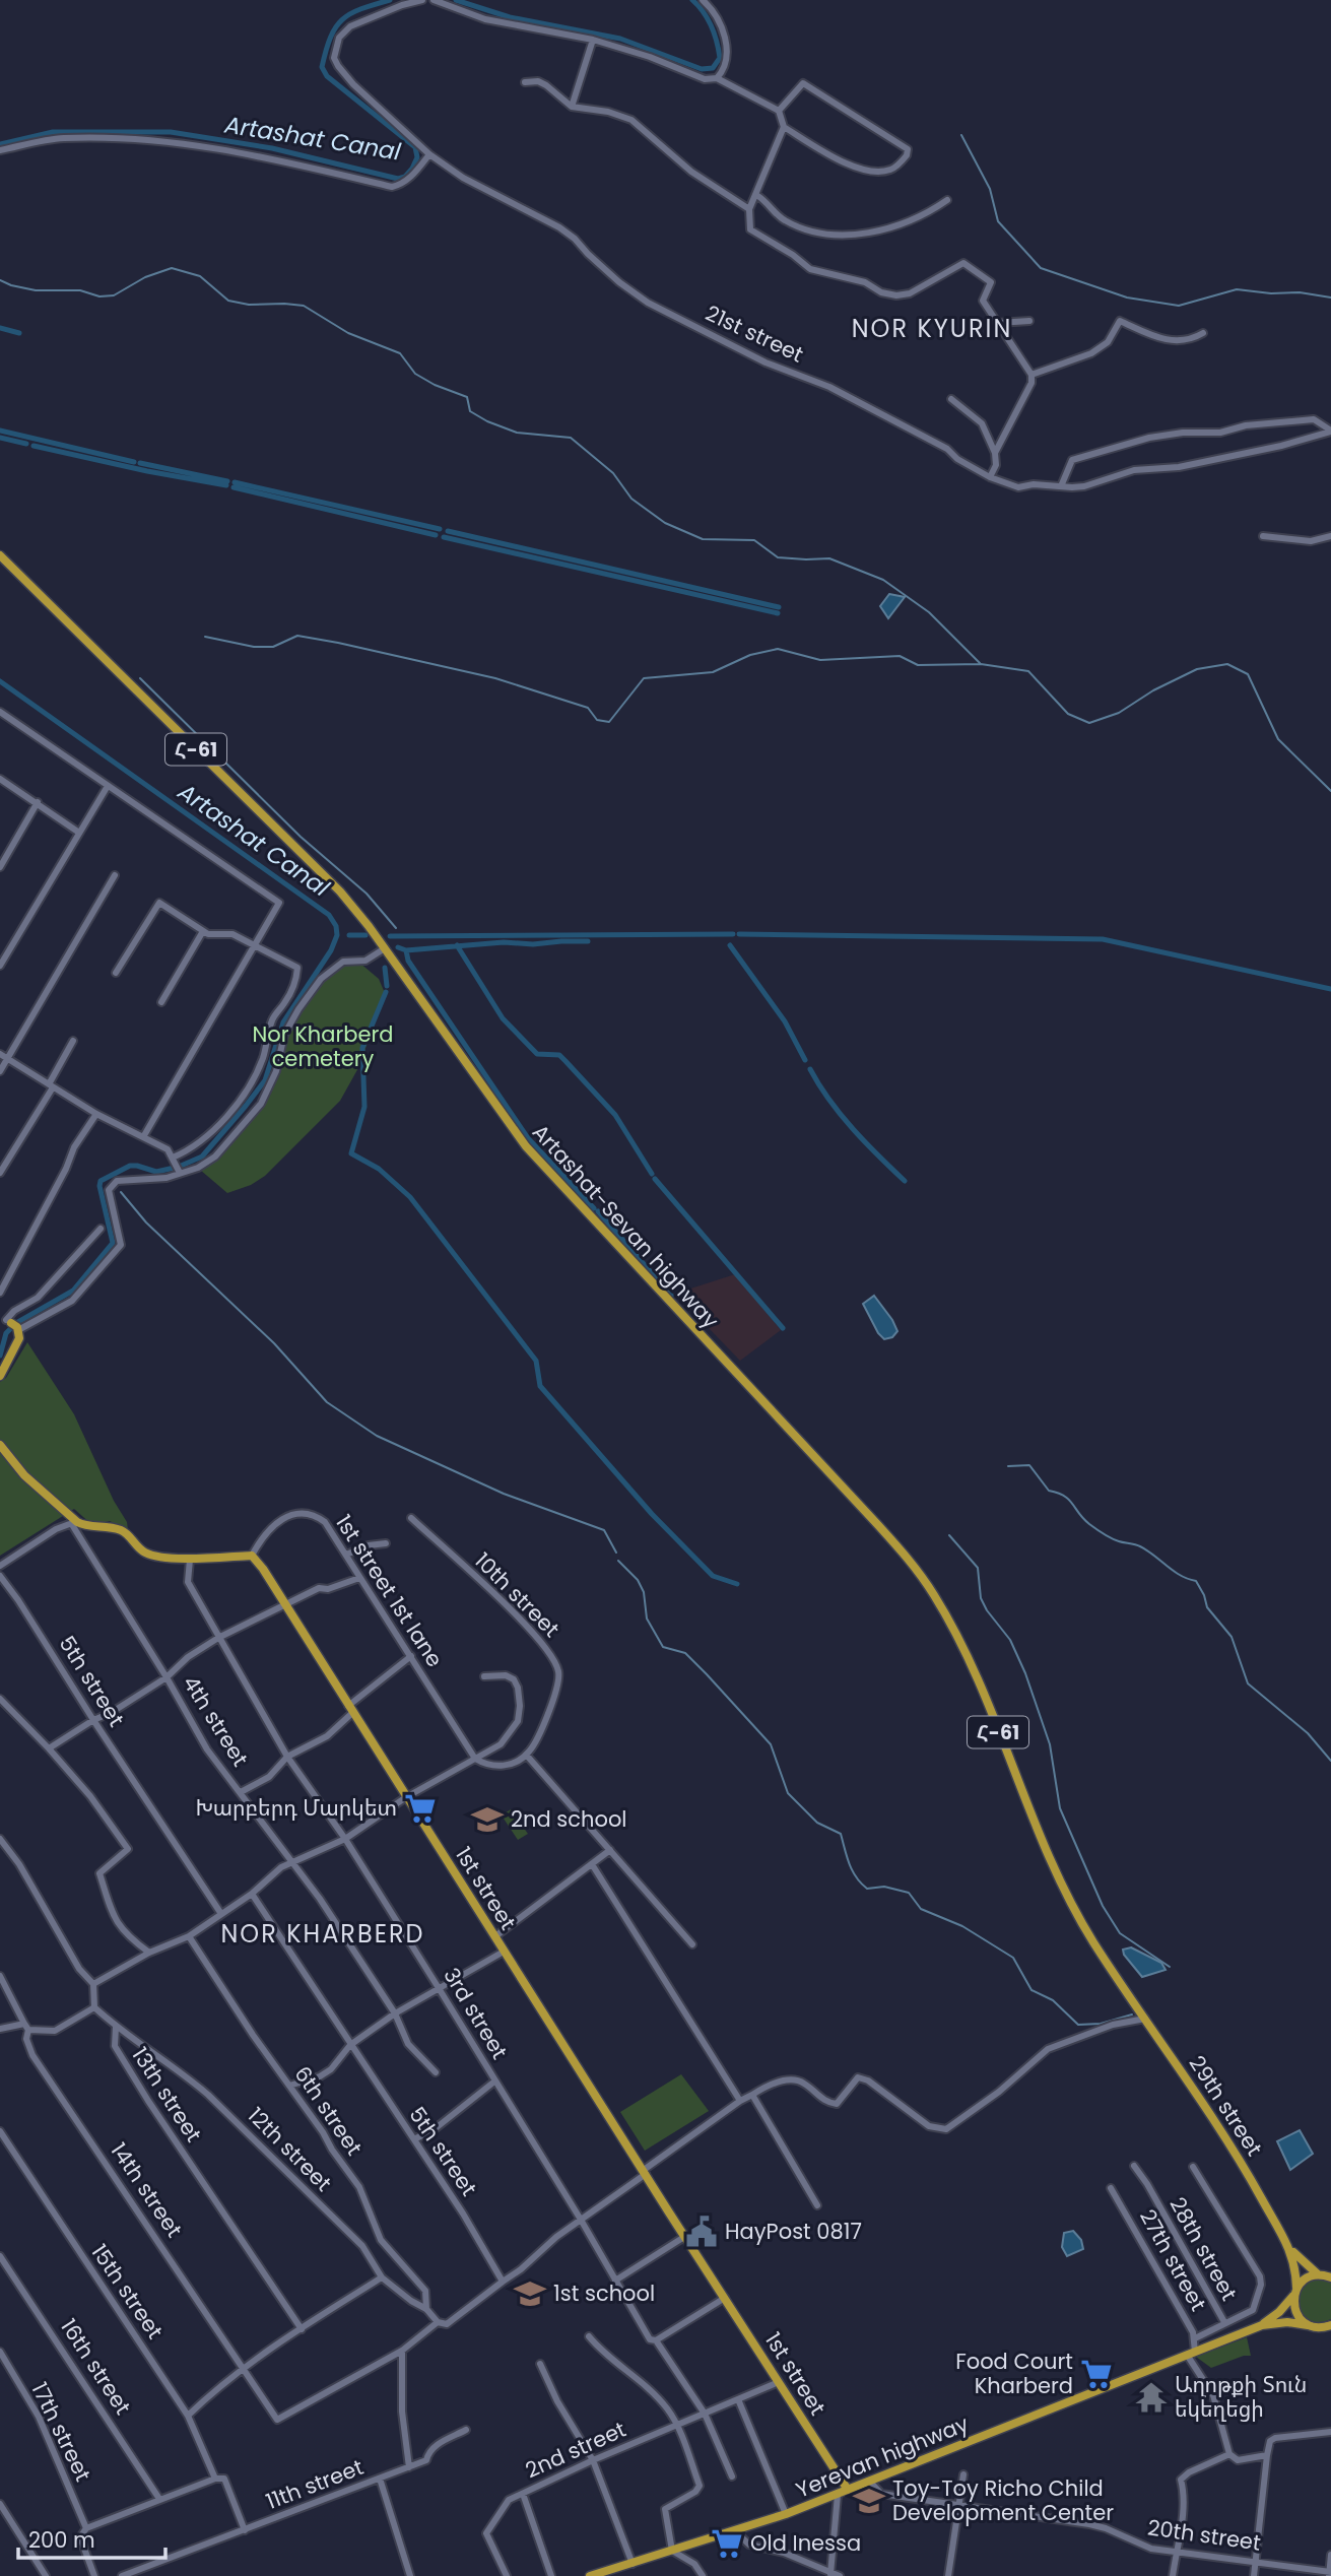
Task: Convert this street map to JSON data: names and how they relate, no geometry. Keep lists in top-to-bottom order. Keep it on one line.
{"streets":{"main road":["Հ-61","Artashat-Sevan highway","1st street","29th street","Yerevan highway"],"street":["21st street","1st street 1st lane","10th street","5th street","4th street","3rd street","13th street","6th street","12th street","14th street","28th street","27th street","15th street","16th street","17th street","2nd street","11th street","20th street"]},"crossings":[["Artashat-Sevan highway","29th street"],["1st street 1st lane","1st street"],["1st street","2nd street"],["1st street","Yerevan highway"],["3rd street","2nd street"],["13th street","12th street"],["29th street","Yerevan highway"],["6th street","12th street"],["28th street","27th street"],["27th street","Yerevan highway"],["15th street","11th street"],["Yerevan highway","20th street"]],"districts":["NOR KYURIN","NOR KHARBERD"],"water":["Artashat Canal"],"parks":["Nor Kharberd cemetery"],"places":{"supermarket":["Խարբերդ Մարկետ","Food Court Kharberd","Old Inessa"],"school or university":["2nd school","1st school","Toy-Toy Richo Child Development Center"],"public building":["HayPost 0817"],"temple":["Աղոթքի Տուն եկեղեցի"]},"scale_bar":"200 m"}
